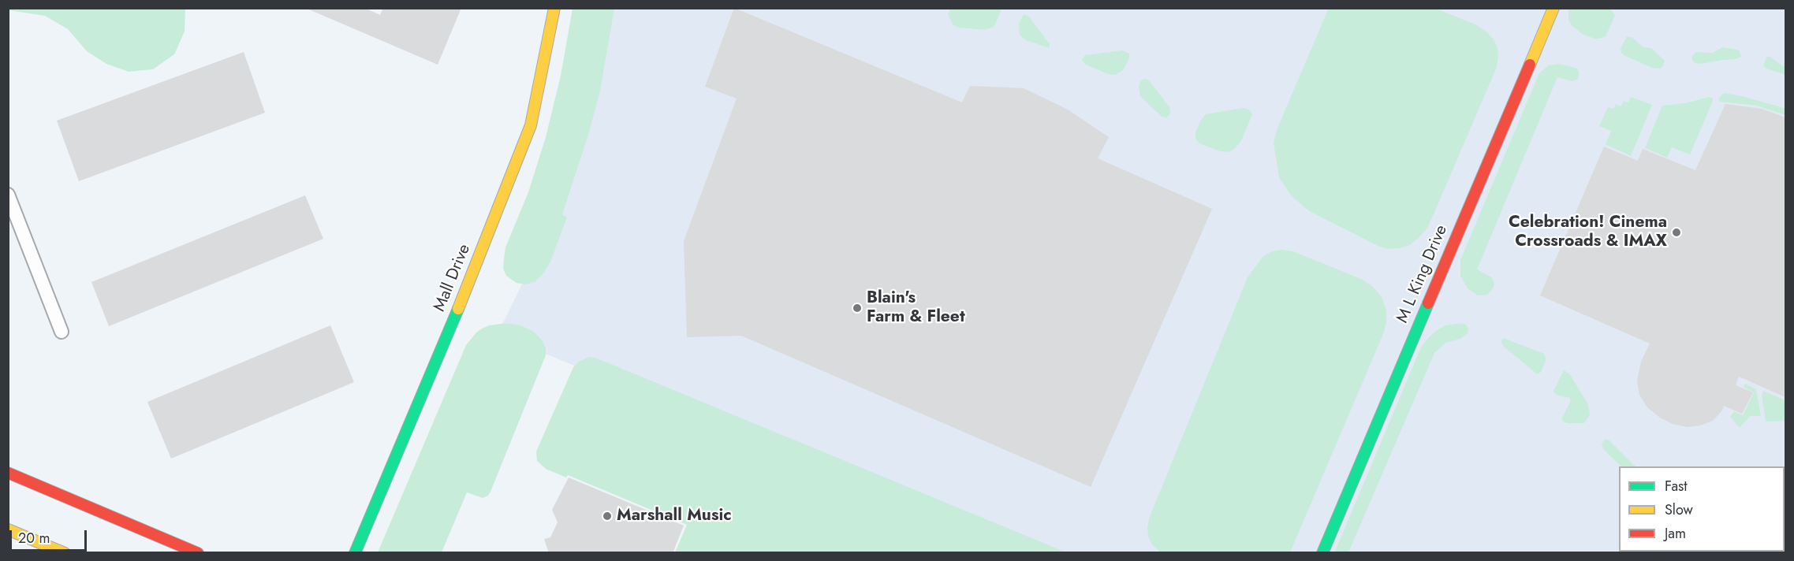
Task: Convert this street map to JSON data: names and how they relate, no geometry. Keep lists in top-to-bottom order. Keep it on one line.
{"streets":{"street":["M L King Drive","Mall Drive"]},"places":["Celebration! Cinema Crossroads & IMAX","Blain's Farm & Fleet","Marshall Music"],"legend":["Fast","Slow","Jam"],"scale_bar":"20 m"}
